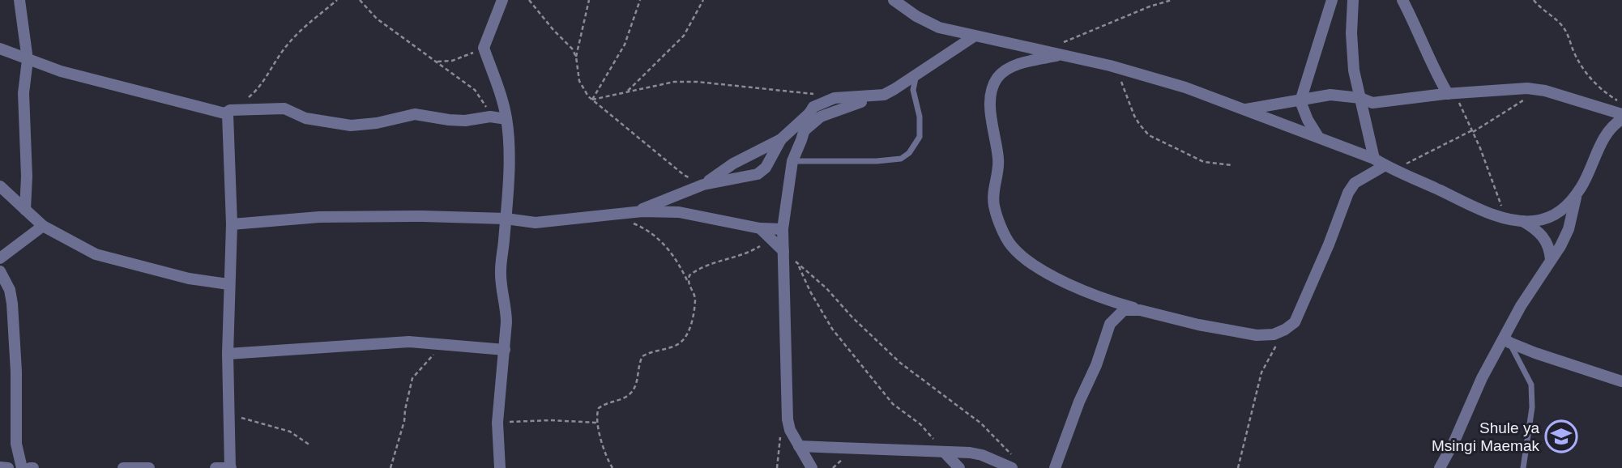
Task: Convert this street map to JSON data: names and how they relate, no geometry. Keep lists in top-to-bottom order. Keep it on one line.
{"places":{"school or university":["Shule ya Msingi Maemak"]}}
